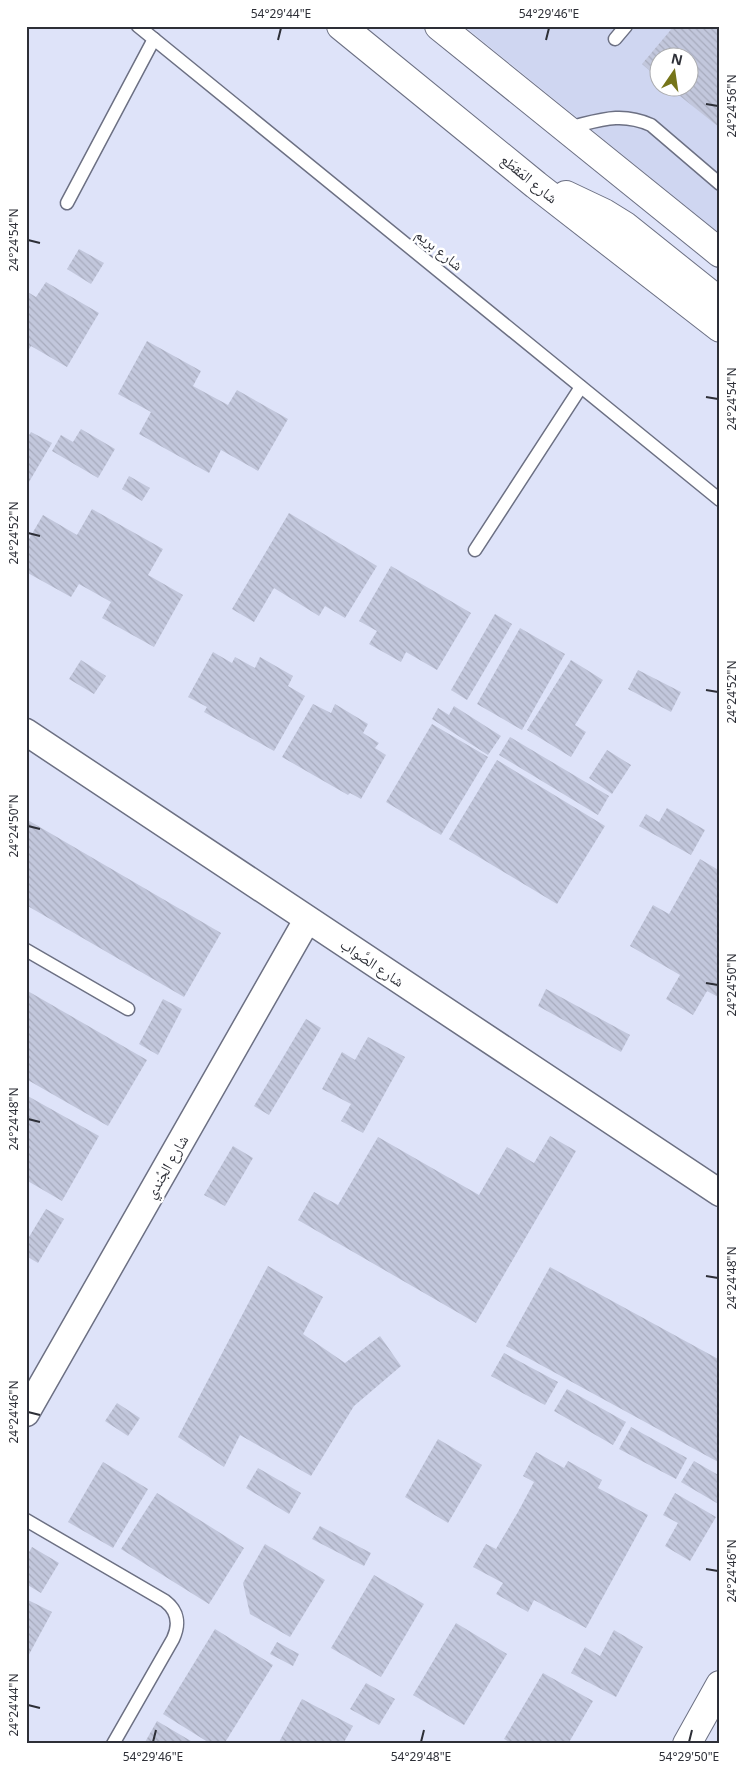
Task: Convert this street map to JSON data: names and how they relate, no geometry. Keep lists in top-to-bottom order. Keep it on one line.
{"streets":{"street":["شارع المَقطَع","شارع الصَّواب","شارع الجُندي"],"lane":["شارع بريم"]},"crossings":[["شارع الصَّواب","شارع الجُندي"]],"north":"top","coordinates":["54°29'44\"E","54°29'46\"E","24°24'56\"N","24°24'54\"N","24°24'52\"N","24°24'50\"N","24°24'48\"N","24°24'46\"N","24°24'44\"N","54°29'48\"E","54°29'50\"E"]}
